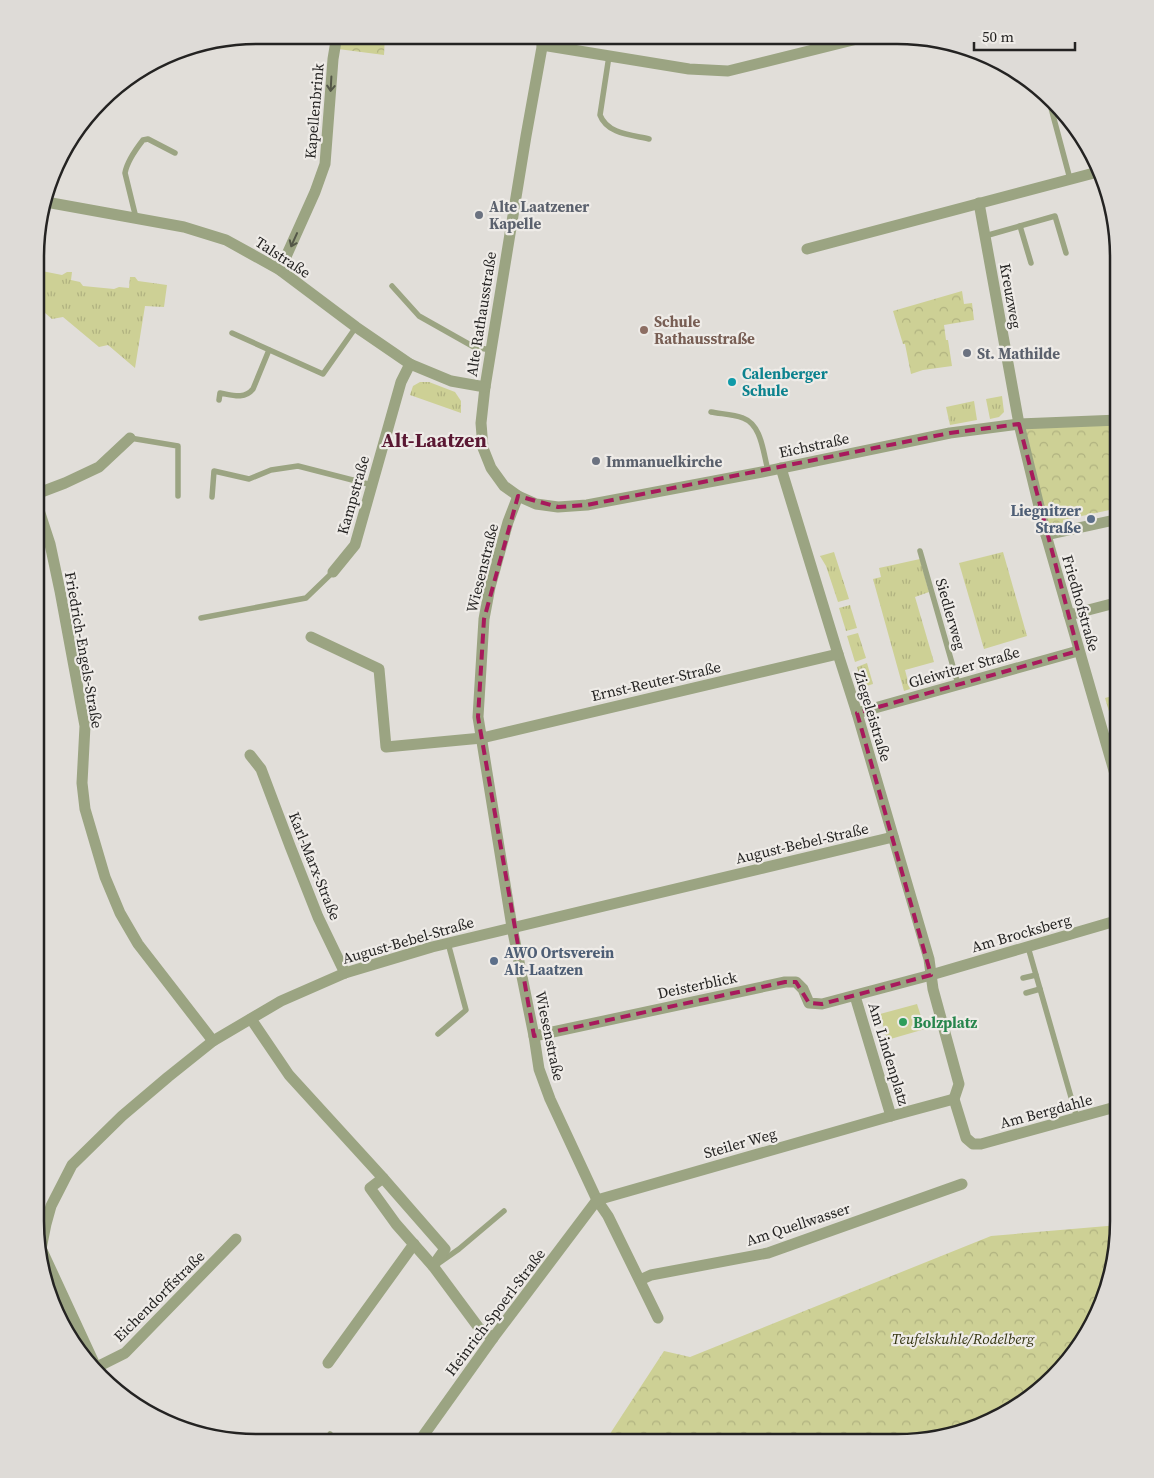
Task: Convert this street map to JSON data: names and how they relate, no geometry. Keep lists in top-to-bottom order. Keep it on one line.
{"streets":{"street":["Kapellenbrink","Talstraße","Kreuzweg","Alte Rathausstraße","Eichstraße","Kampstraße","Wiesenstraße","Friedhofstraße","Friedrich-Engels-Straße","Gleiwitzer Straße","Ernst-Reuter-Straße","Ziegeleistraße","August-Bebel-Straße","Karl-Marx-Straße","Am Brocksberg","Deisterblick","Am Lindenplatz","Am Bergdahle","Steiler Weg","Am Quellwasser","Eichendorffstraße","Heinrich-Spoerl-Straße"],"lane":["Siedlerweg"]},"crossings":[["Kapellenbrink","Talstraße"],["Talstraße","Alte Rathausstraße"],["Talstraße","Kampstraße"],["Kreuzweg","Eichstraße"],["Kreuzweg","Friedhofstraße"],["Alte Rathausstraße","Eichstraße"],["Alte Rathausstraße","Wiesenstraße"],["Eichstraße","Wiesenstraße"],["Eichstraße","Friedhofstraße"],["Eichstraße","Ziegeleistraße"],["Wiesenstraße","Ernst-Reuter-Straße"],["Wiesenstraße","August-Bebel-Straße"],["Wiesenstraße","Deisterblick"],["Wiesenstraße","Steiler Weg"],["Wiesenstraße","Am Quellwasser"],["Wiesenstraße","Heinrich-Spoerl-Straße"],["Friedhofstraße","Gleiwitzer Straße"],["Siedlerweg","Gleiwitzer Straße"],["Friedrich-Engels-Straße","August-Bebel-Straße"],["Gleiwitzer Straße","Ziegeleistraße"],["Ernst-Reuter-Straße","Ziegeleistraße"],["Ziegeleistraße","August-Bebel-Straße"],["Ziegeleistraße","Am Brocksberg"],["Ziegeleistraße","Am Lindenplatz"],["August-Bebel-Straße","Karl-Marx-Straße"],["Am Brocksberg","Am Lindenplatz"],["Deisterblick","Am Lindenplatz"],["Am Lindenplatz","Am Bergdahle"],["Am Lindenplatz","Steiler Weg"],["Steiler Weg","Heinrich-Spoerl-Straße"]],"one_way":["Kapellenbrink"],"districts":["Alt-Laatzen"],"parks":["Teufelskuhle/Rodelberg"],"places":["Alte Laatzener Kapelle","Schule Rathausstraße","St. Mathilde","Calenberger Schule","Immanuelkirche","Liegnitzer Straße","AWO Ortsverein Alt-Laatzen","Bolzplatz"],"scale_bar":"50 m"}
